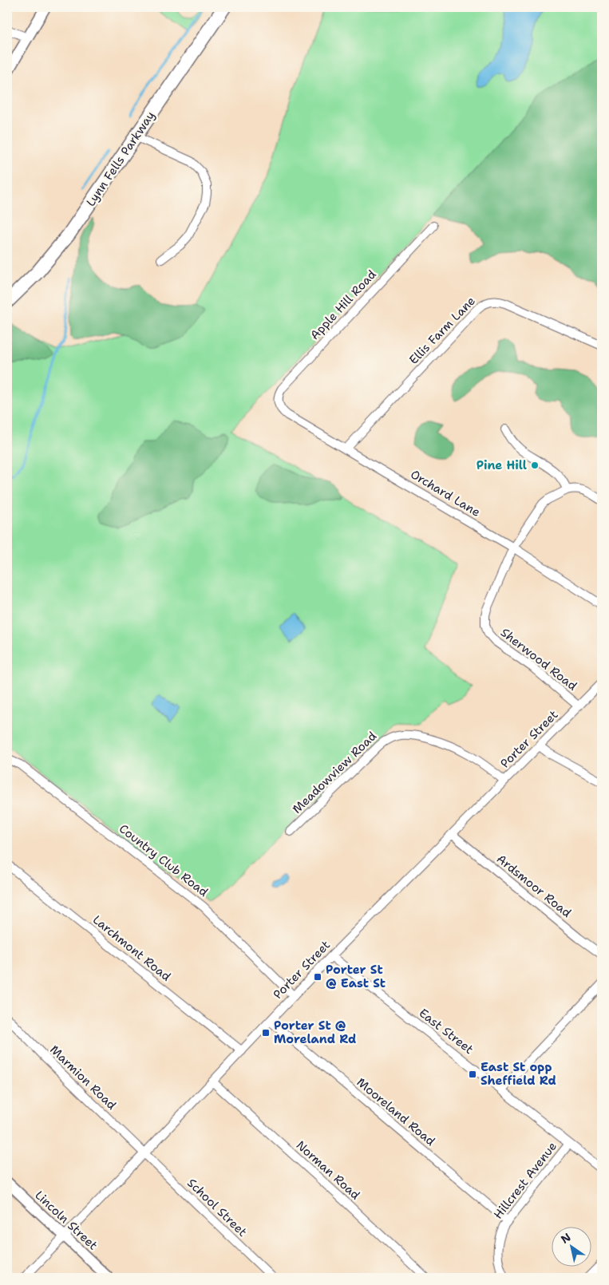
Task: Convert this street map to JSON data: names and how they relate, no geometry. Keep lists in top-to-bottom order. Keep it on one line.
{"streets":{"main road":["Lynn Fells Parkway"],"street":["Apple Hill Road","Ellis Farm Lane","Orchard Lane","Sherwood Road","Porter Street","Meadowview Road","Country Club Road","Ardsmoor Road","Larchmont Road","East Street","Marmion Road","Mooreland Road","Norman Road","Hillcrest Avenue","School Street","Lincoln Street"]},"crossings":[["Apple Hill Road","Orchard Lane"],["Ellis Farm Lane","Orchard Lane"],["Orchard Lane","Sherwood Road"],["Sherwood Road","Porter Street"],["Porter Street","Meadowview Road"],["Porter Street","Country Club Road"],["Porter Street","Ardsmoor Road"],["Porter Street","Larchmont Road"],["Porter Street","East Street"],["Porter Street","Marmion Road"],["Porter Street","Mooreland Road"],["Porter Street","Norman Road"],["Porter Street","School Street"],["Porter Street","Lincoln Street"],["East Street","Hillcrest Avenue"],["Marmion Road","School Street"],["Mooreland Road","Hillcrest Avenue"]],"places":{"other":["Pine Hill"],"transit":["Porter St @ East St","Porter St @ Moreland Rd","East St opp Sheffield Rd"]},"north":"top left"}
